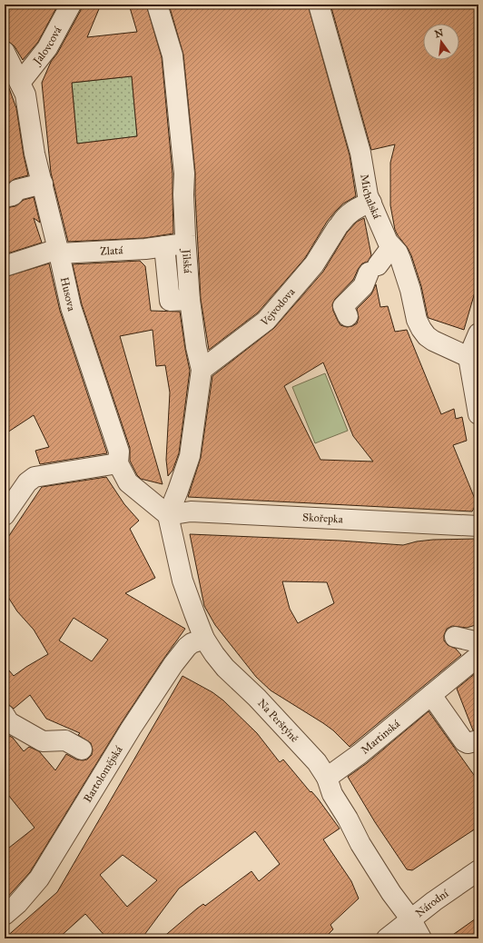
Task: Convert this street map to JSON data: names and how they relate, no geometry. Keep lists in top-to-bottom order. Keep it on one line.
{"streets":{"street":["Jalovcová","Michalská","Zlatá","Jilská","Husova","Vejvodova","Skořepka","Na Perštýně","Martinská","Bartolomějská","Národní"]},"crossings":[["Jalovcová","Husova"],["Michalská","Vejvodova"],["Zlatá","Jilská"],["Zlatá","Husova"],["Jilská","Husova"],["Jilská","Vejvodova"],["Jilská","Skořepka"],["Jilská","Na Perštýně"],["Husova","Skořepka"],["Husova","Na Perštýně"],["Skořepka","Na Perštýně"],["Na Perštýně","Martinská"],["Na Perštýně","Bartolomějská"],["Na Perštýně","Národní"]],"north":"top"}
